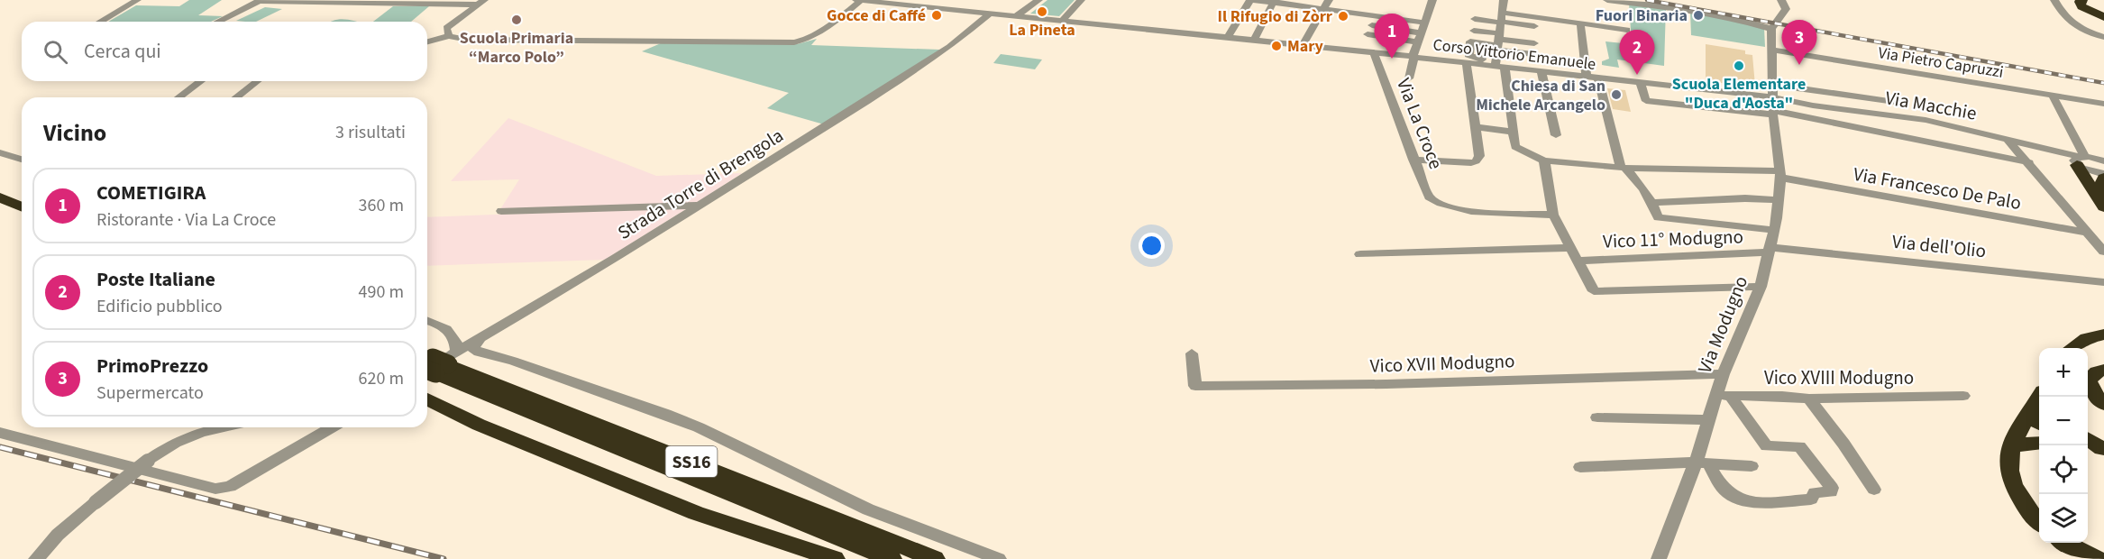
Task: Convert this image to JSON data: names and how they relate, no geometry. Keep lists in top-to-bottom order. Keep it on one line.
{"streets":{"highway":["SS16"],"street":["Corso Vittorio Emanuele","Via Pietro Capruzzi","Via Macchie","Via La Croce","Strada Torre di Brengola","Via Francesco De Palo","Vico 11° Modugno","Via dell'Olio","Via Modugno","Vico XVII Modugno","Vico XVIII Modugno"]},"crossings":[["Corso Vittorio Emanuele","Via Macchie"],["Corso Vittorio Emanuele","Via La Croce"],["Corso Vittorio Emanuele","Strada Torre di Brengola"],["Corso Vittorio Emanuele","Via Modugno"],["Via Pietro Capruzzi","Via Modugno"],["Via Macchie","Via Modugno"],["Strada Torre di Brengola","SS16"],["Via Francesco De Palo","Via Modugno"],["Vico 11° Modugno","Via dell'Olio"],["Vico 11° Modugno","Via Modugno"],["Via dell'Olio","Via Modugno"],["Via Modugno","Vico XVII Modugno"],["Via Modugno","Vico XVIII Modugno"]],"places":["La Pineta","Gocce di Caffé","Fuori Binaria","Il Rifugio di Zòrr","Scuola Primaria “Marco Polo”","Mary","Scuola Elementare \"Duca d'Aosta\"","Chiesa di San Michele Arcangelo"],"page":{"pins":["1","3","2"],"search":"Cerca qui","heading":["Vicino","3 risultati"],"list":[{"mark":"1","name":"COMETIGIRA","note":"Ristorante · Via La Croce","value":"360 m"},{"mark":"2","name":"Poste Italiane","note":"Edificio pubblico","value":"490 m"},{"mark":"3","name":"PrimoPrezzo","note":"Supermercato","value":"620 m"}],"map_buttons":["+","−"]}}
